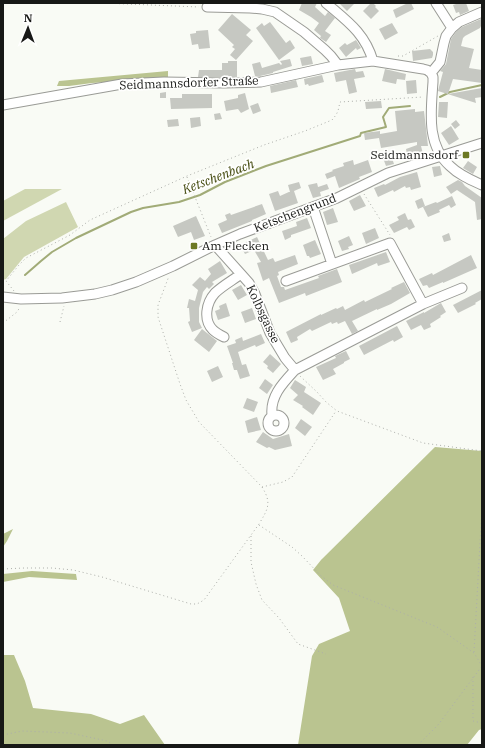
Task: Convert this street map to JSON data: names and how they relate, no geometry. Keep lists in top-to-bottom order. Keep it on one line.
{"streets":{"street":["Seidmannsdorfer Straße","Ketschengrund","Kolbsgasse"]},"crossings":[["Ketschengrund","Kolbsgasse"]],"water":["Ketschenbach"],"places":{"transit":["Seidmannsdorf","Am Flecken"]},"north":"top"}
